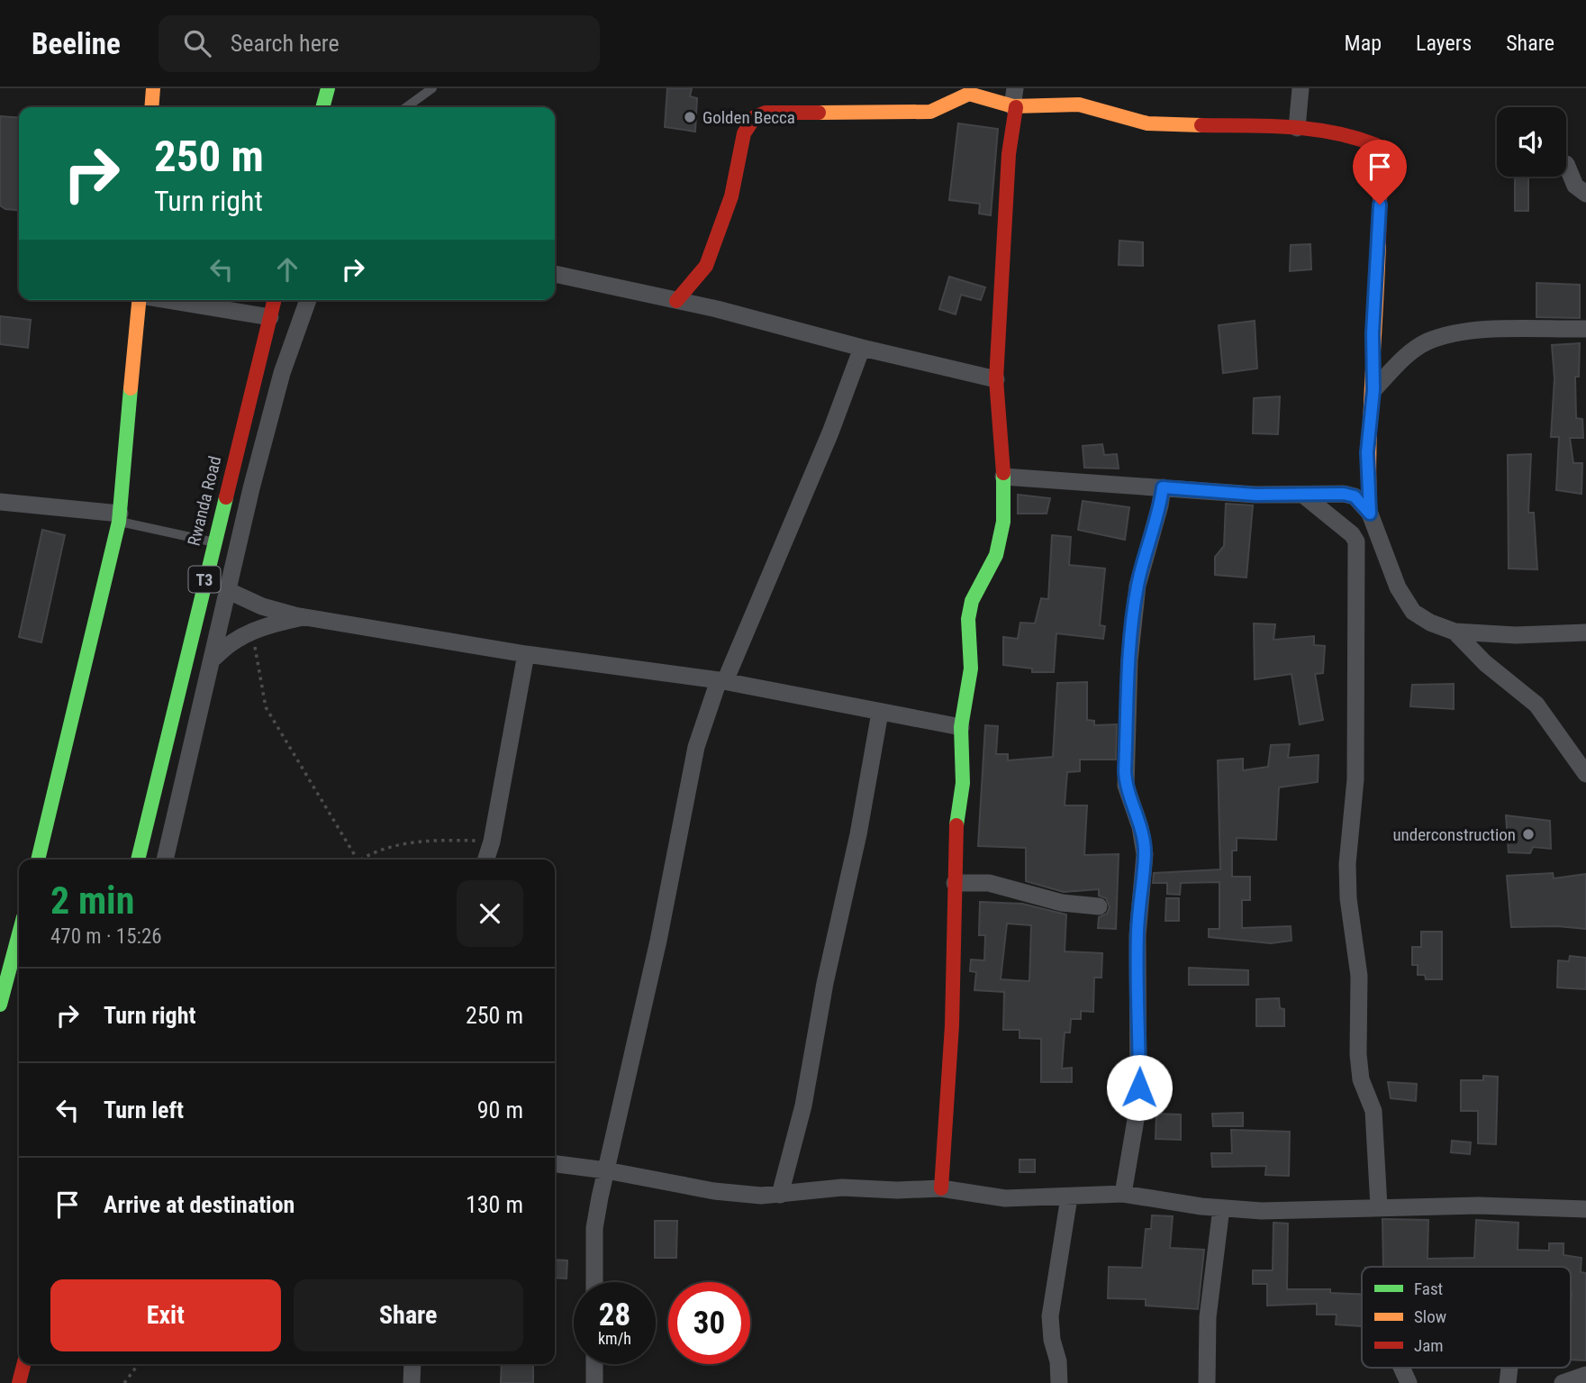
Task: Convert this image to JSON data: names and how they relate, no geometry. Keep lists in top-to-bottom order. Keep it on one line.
{"streets":{"main road":["Rwanda Road","T3"]},"places":["Golden Becca","underconstruction"],"legend":["Fast","Slow","Jam"],"page":{"header":"Beeline","search":"Search here","nav":["Map","Layers","Share"],"turn":["250 m","Turn right"],"heading":["2 min","470 m · 15:26"],"list":[{"name":"Turn right","value":"250 m"},{"name":"Turn left","value":"90 m"},{"name":"Arrive at destination","value":"130 m"}],"buttons":["Exit","Share"],"speed":"28 km/h","limit":"30"}}
